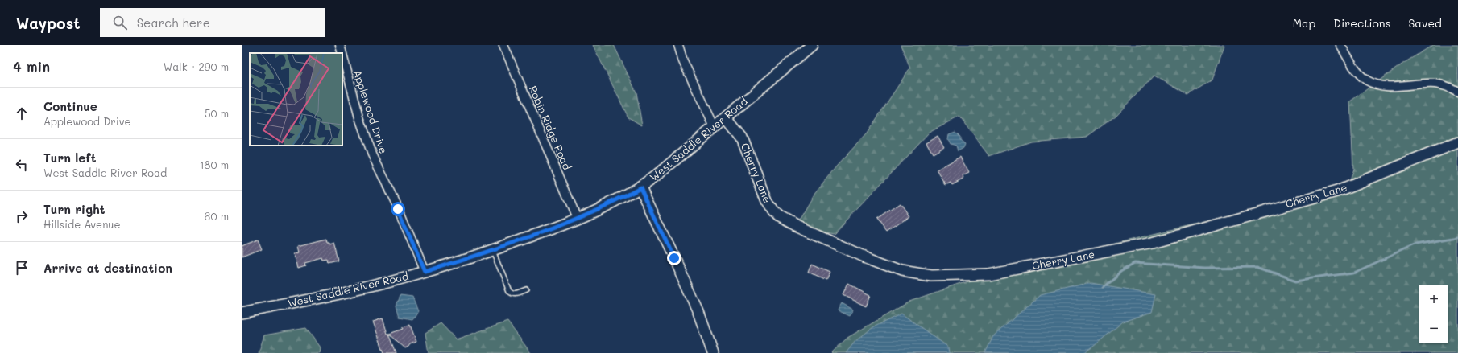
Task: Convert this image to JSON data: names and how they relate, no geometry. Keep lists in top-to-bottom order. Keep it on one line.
{"streets":{"street":["Applewood Drive","Robin Ridge Road","West Saddle River Road","Cherry Lane"]},"crossings":[["Applewood Drive","West Saddle River Road"],["Robin Ridge Road","West Saddle River Road"],["West Saddle River Road","Cherry Lane"]],"page":{"header":"Waypost","search":"Search here","nav":["Map","Directions","Saved"],"heading":["4 min","Walk · 290 m"],"list":[["Continue","Applewood Drive","50 m"],["Turn left","West Saddle River Road","180 m"],["Turn right","Hillside Avenue","60 m"],"Arrive at destination"],"map_buttons":["+","−"]}}
